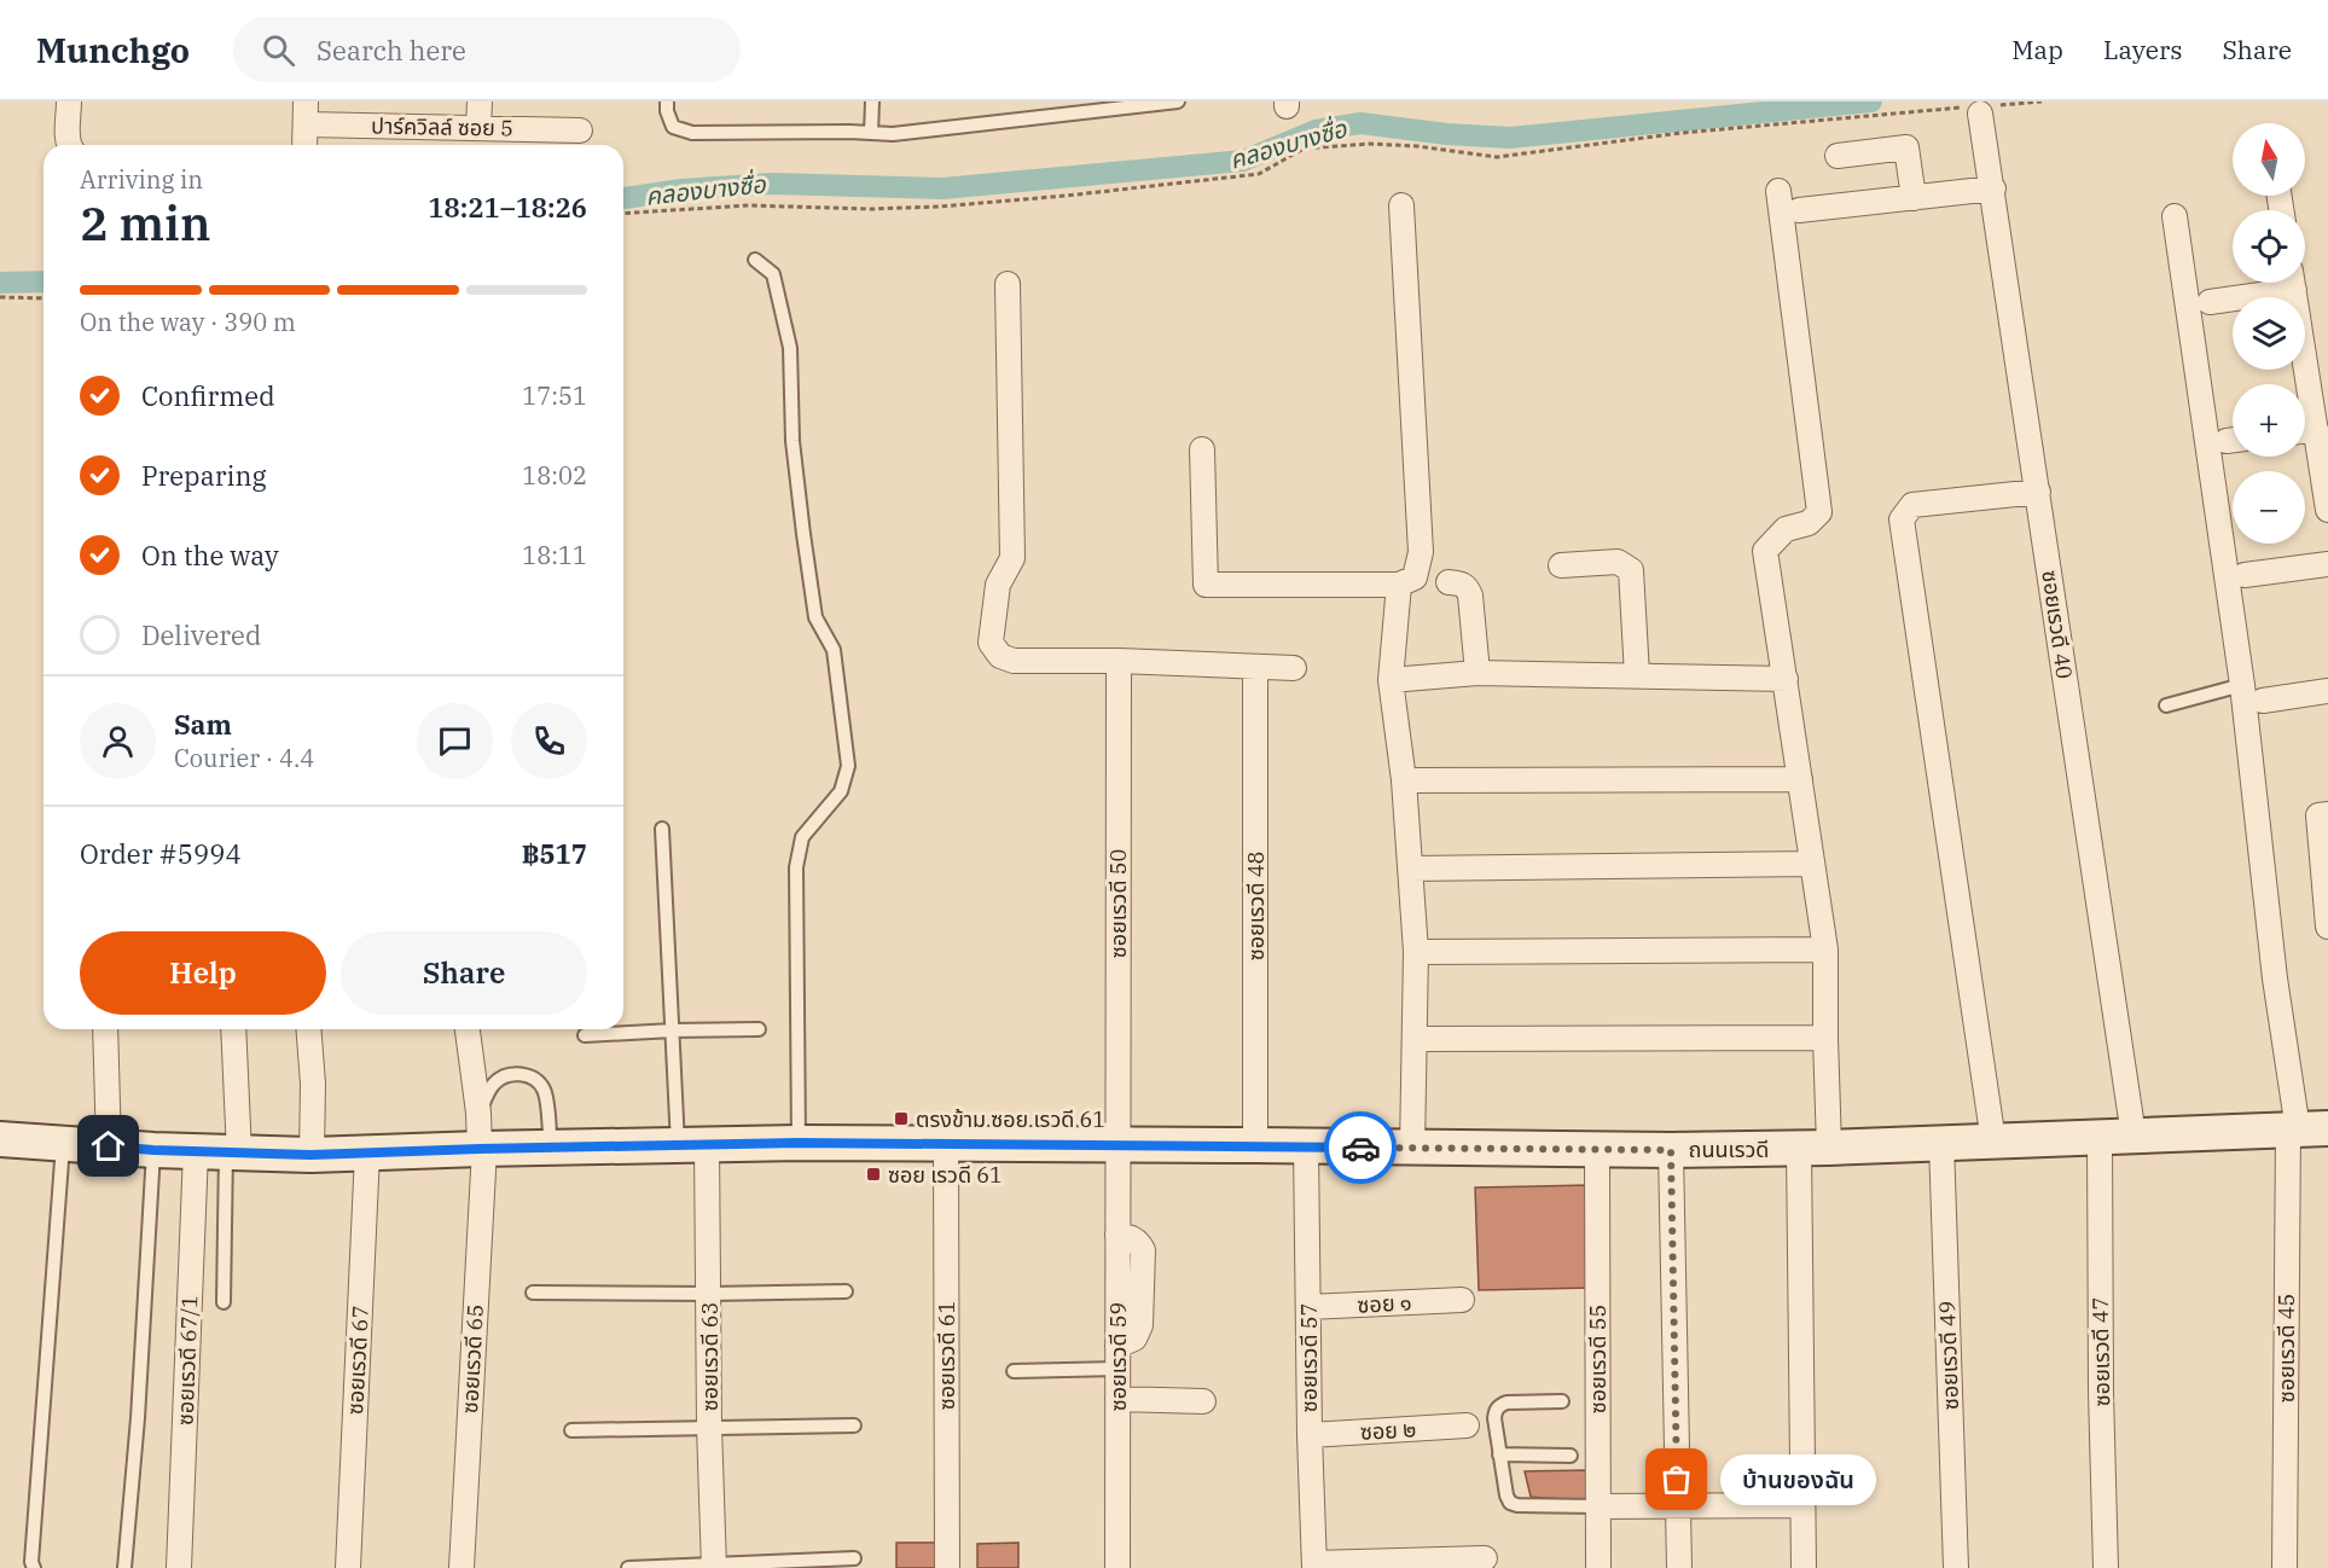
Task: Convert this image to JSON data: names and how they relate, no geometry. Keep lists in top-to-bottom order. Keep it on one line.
{"streets":{"street":["ปาร์ควิลล์ ซอย 5","ซอยเรวดี 40","ซอยเรวดี 50","ซอยเรวดี 48","ถนนเรวดี","ซอย ๑","ซอยเรวดี 45","ซอยเรวดี 47","ซอยเรวดี 61","ซอยเรวดี 49","ซอยเรวดี 63","ซอยเรวดี 59","ซอยเรวดี 57","ซอยเรวดี 65","ซอยเรวดี 55","ซอยเรวดี 67/1","ซอยเรวดี 67","ซอย ๒"]},"crossings":[["ซอยเรวดี 40","ถนนเรวดี"],["ซอยเรวดี 50","ถนนเรวดี"],["ซอยเรวดี 50","ซอยเรวดี 59"],["ซอยเรวดี 48","ถนนเรวดี"],["ถนนเรวดี","ซอยเรวดี 45"],["ถนนเรวดี","ซอยเรวดี 47"],["ถนนเรวดี","ซอยเรวดี 61"],["ถนนเรวดี","ซอยเรวดี 49"],["ถนนเรวดี","ซอยเรวดี 63"],["ถนนเรวดี","ซอยเรวดี 59"],["ถนนเรวดี","ซอยเรวดี 57"],["ถนนเรวดี","ซอยเรวดี 65"],["ถนนเรวดี","ซอยเรวดี 55"],["ถนนเรวดี","ซอยเรวดี 67/1"],["ถนนเรวดี","ซอยเรวดี 67"],["ซอย ๑","ซอยเรวดี 57"],["ซอยเรวดี 57","ซอย ๒"]],"water":["คลองบางซื่อ"],"places":{"transit":["ตรงข้าม ซอย เรวดี 61","ซอย เรวดี 61"],"other":["บ้านของฉัน"]},"north":"top","page":{"header":"Munchgo","search":"Search here","nav":["Map","Layers","Share"],"map_buttons":["+","−"],"heading":["2 min","Arriving in","18:21–18:26"],"panel":["Sam","Courier · 4.4","Order #5994","฿517"],"bar":"On the way · 390 m","list":[["Confirmed","17:51"],["Preparing","18:02"],["On the way","18:11"],"Delivered"],"buttons":["Help","Share"],"bubble":"บ้านของฉัน"}}
